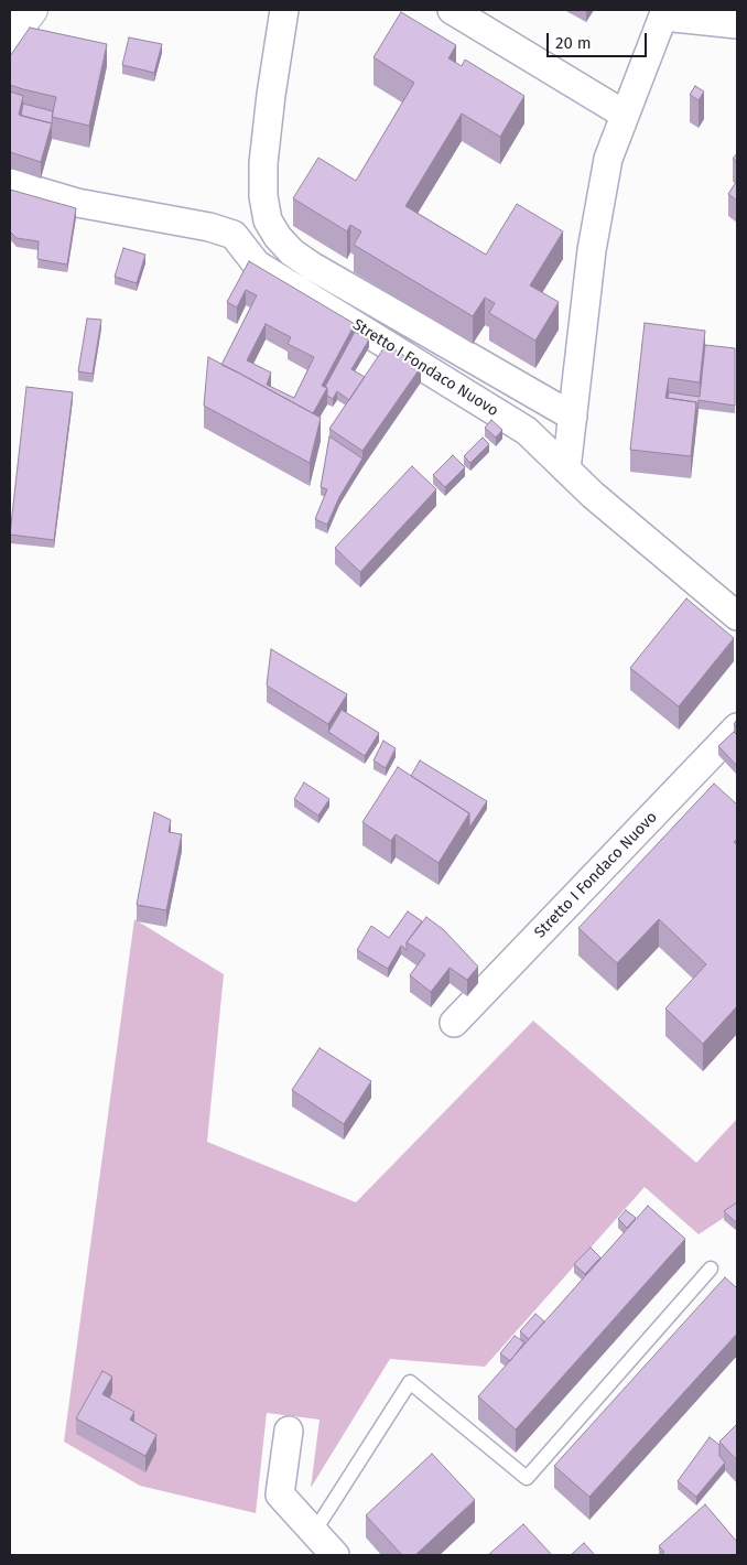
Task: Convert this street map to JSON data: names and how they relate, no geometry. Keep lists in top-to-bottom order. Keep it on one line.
{"streets":{"street":["Stretto I Fondaco Nuovo"]},"scale_bar":"20 m"}
